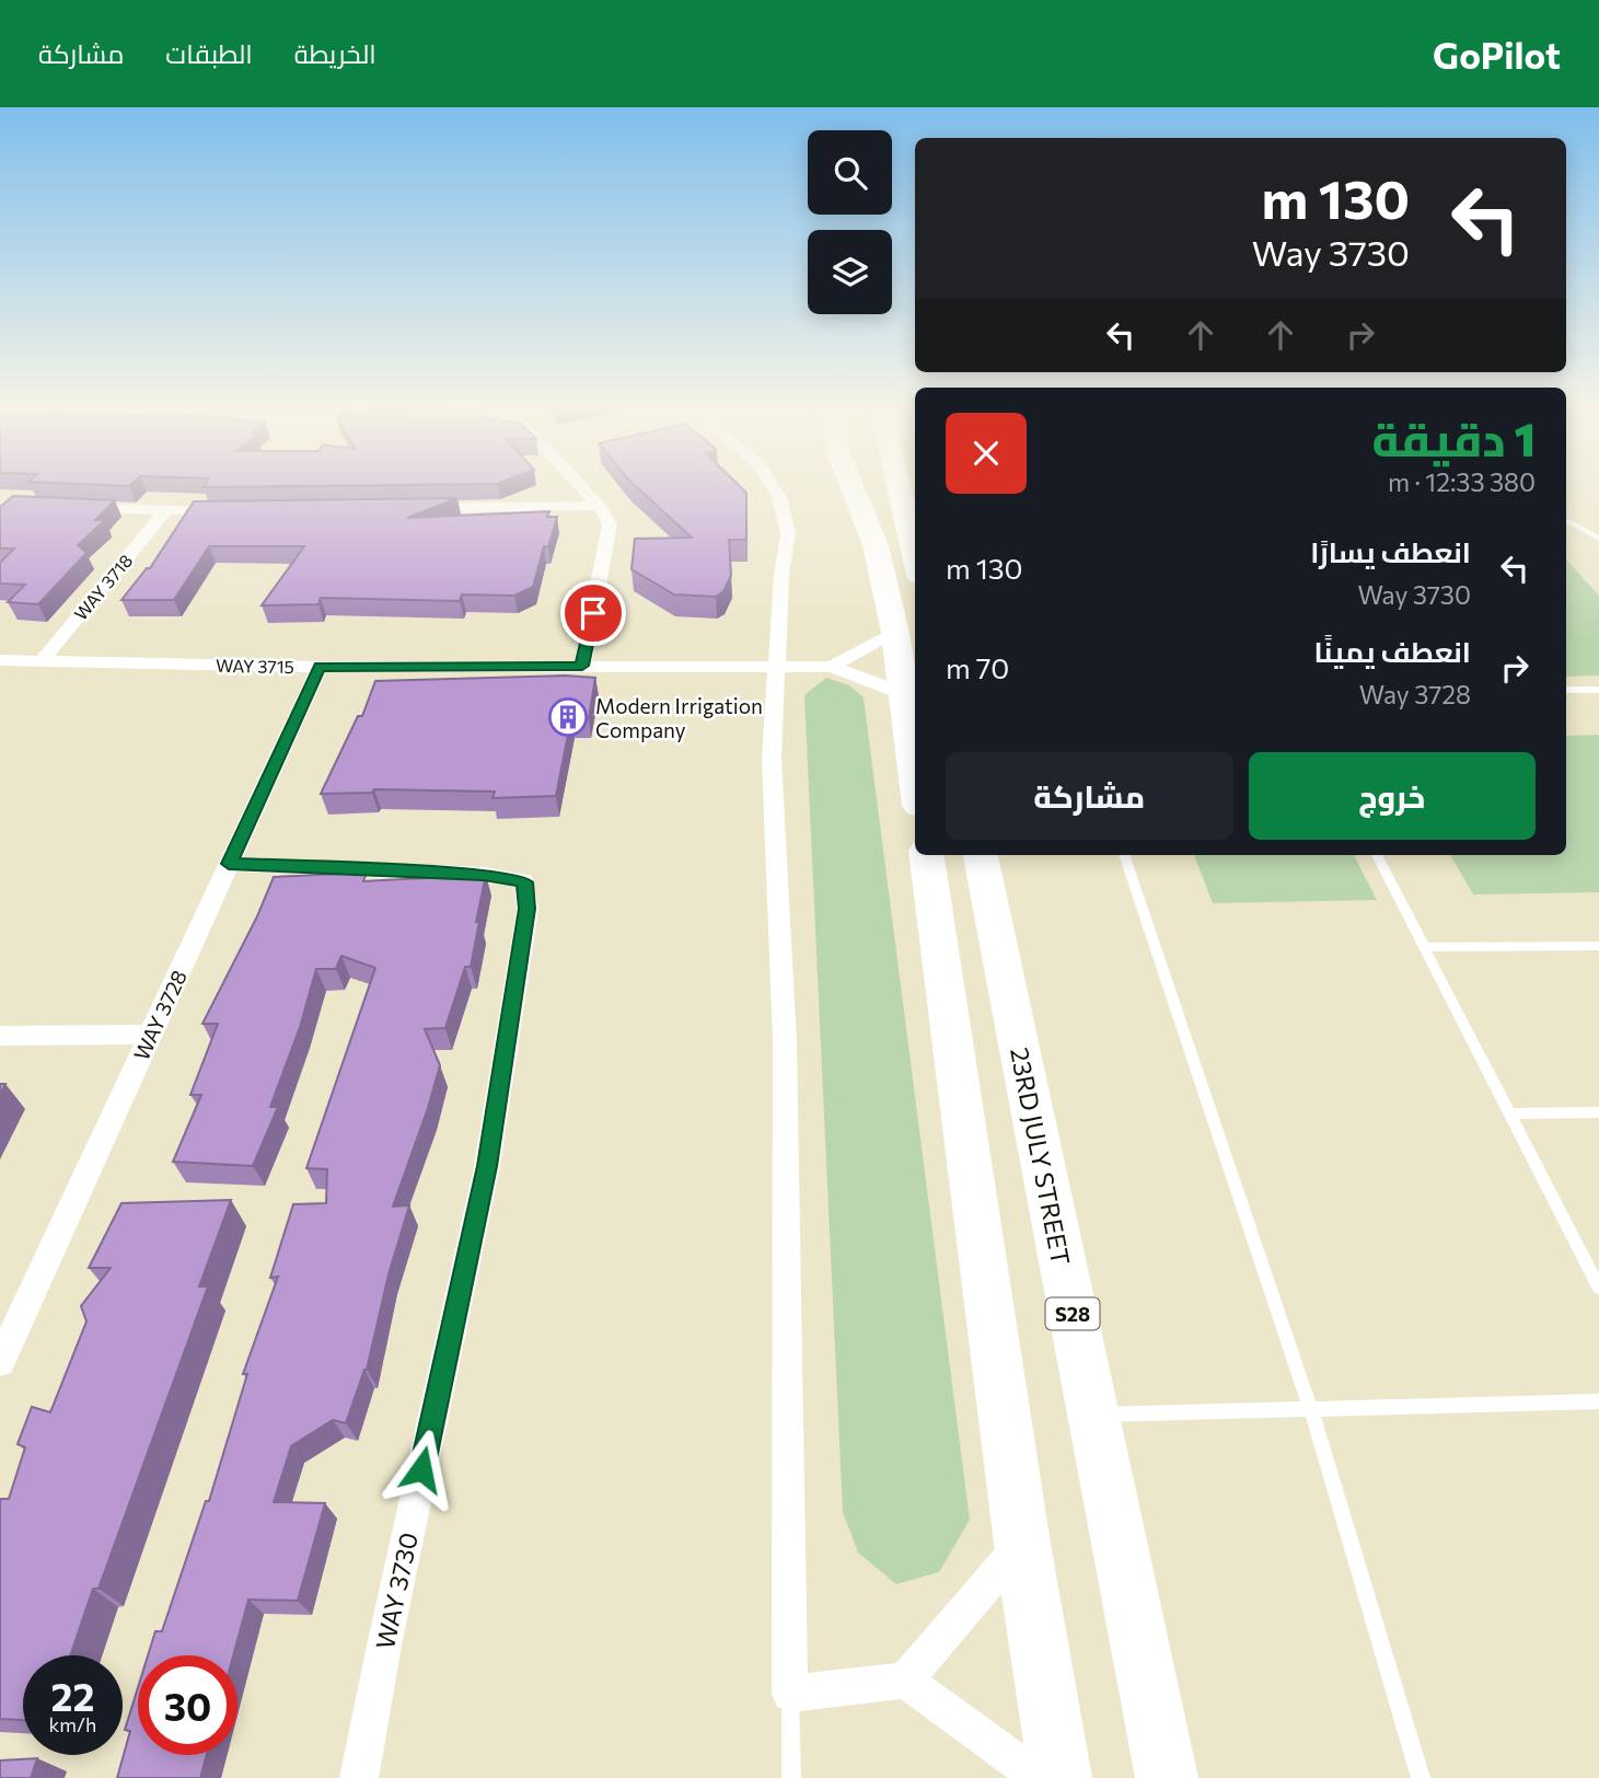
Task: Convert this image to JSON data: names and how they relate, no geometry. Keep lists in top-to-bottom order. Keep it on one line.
{"streets":{"main road":["23RD JULY STREET","S28"],"street":["WAY 3718","WAY 3715","WAY 3728","WAY 3730"]},"crossings":[["WAY 3718","WAY 3715"],["WAY 3715","WAY 3728"],["WAY 3728","WAY 3730"]],"places":{"building":["Modern Irrigation Company"]},"page":{"header":"GoPilot","nav":["الخريطة","الطبقات","مشاركة"],"turn":["130 m","Way 3730"],"heading":["1 دقيقة","380 m · 12:33"],"list":[{"name":"انعطف يسارًا","note":"Way 3730","value":"130 m"},{"name":"انعطف يمينًا","note":"Way 3728","value":"70 m"}],"buttons":["خروج","مشاركة"],"speed":"22 km/h","limit":"30"}}
